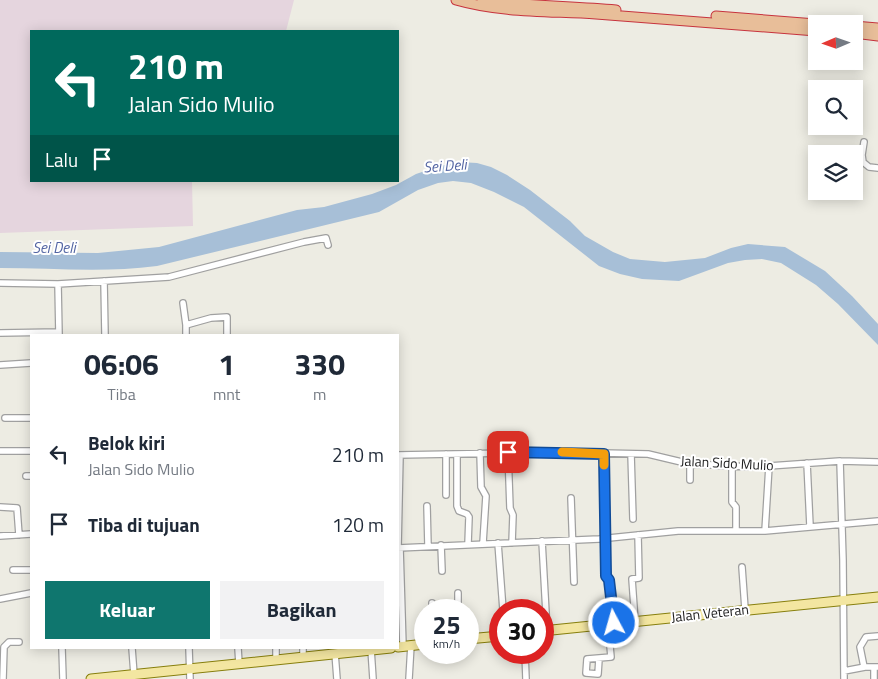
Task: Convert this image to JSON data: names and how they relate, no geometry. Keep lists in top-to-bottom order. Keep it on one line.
{"streets":{"main road":["Jalan Veteran"],"street":["Jalan Sido Mulio"]},"water":["Sei Deli"],"north":"left","page":{"turn":["210 m","Jalan Sido Mulio"],"then":"Lalu","eta":["06:06","Tiba","1","mnt","330","m"],"list":[{"name":"Belok kiri","note":"Jalan Sido Mulio","value":"210 m"},{"name":"Tiba di tujuan","value":"120 m"}],"buttons":["Keluar","Bagikan"],"speed":"25 km/h","limit":"30"}}
